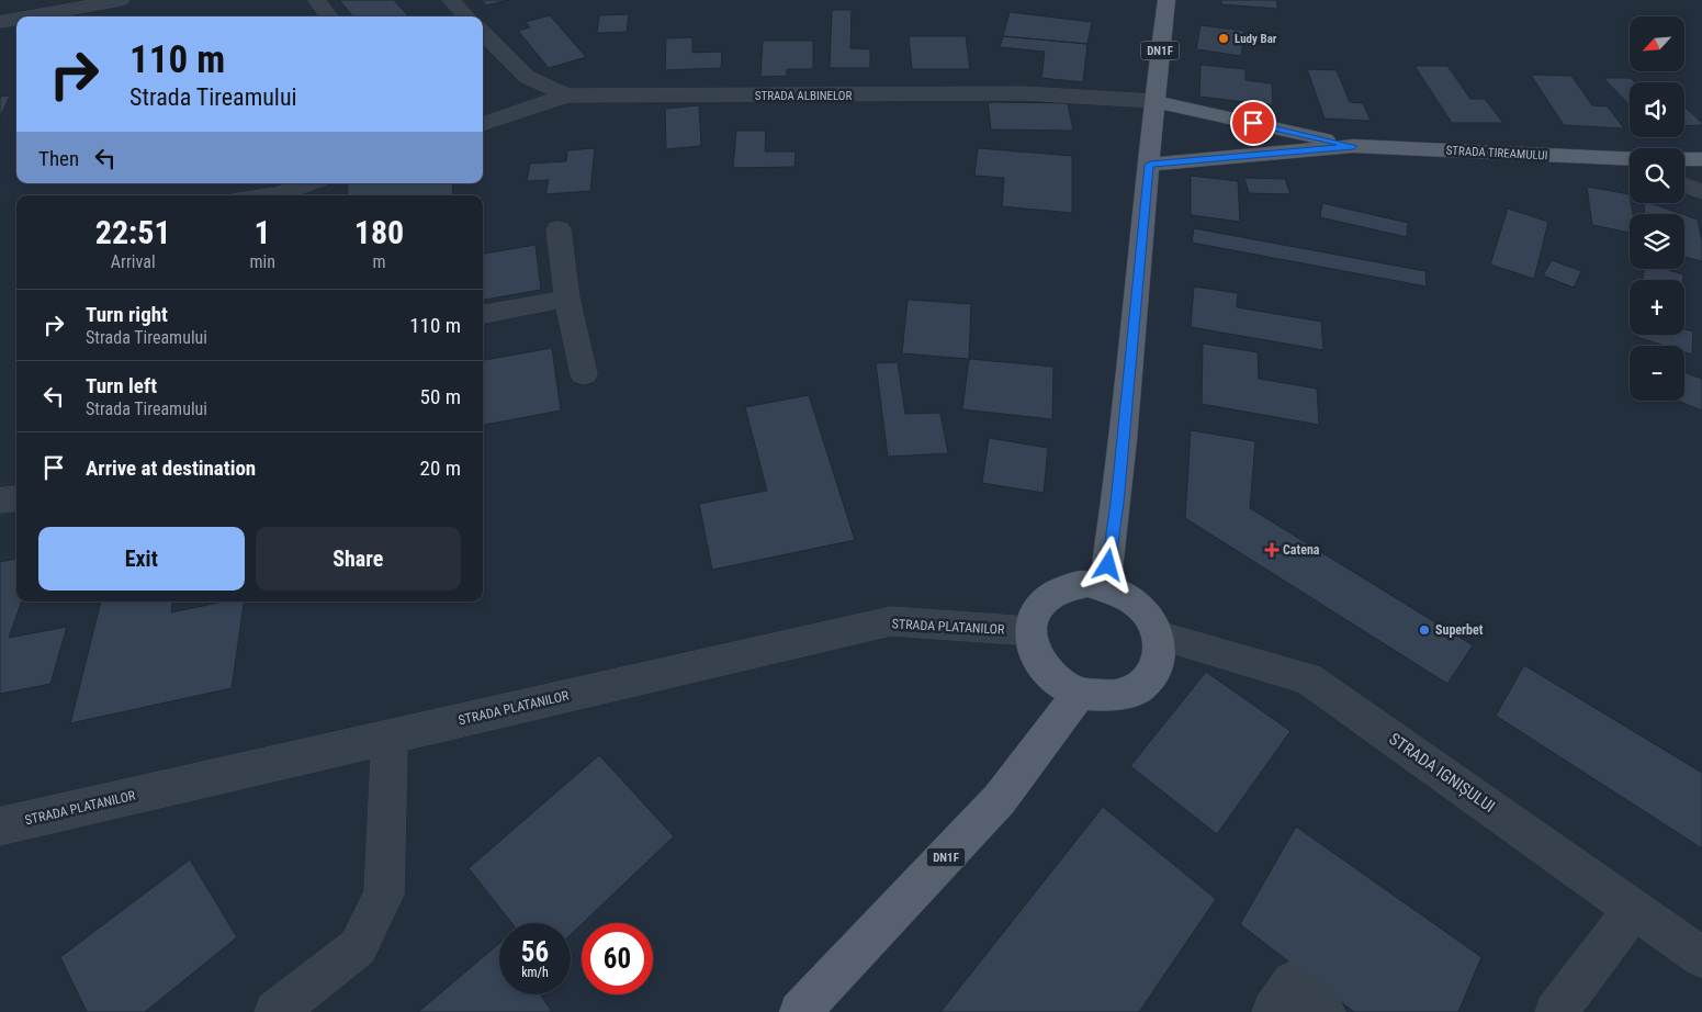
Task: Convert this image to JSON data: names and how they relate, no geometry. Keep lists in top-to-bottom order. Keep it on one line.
{"streets":{"main road":["DN1F","STRADA TIREAMULUI"],"street":["STRADA ALBINELOR","STRADA PLATANILOR","STRADA IGNIȘULUI"]},"crossings":[["DN1F","STRADA ALBINELOR"],["DN1F","STRADA TIREAMULUI"],["DN1F","STRADA PLATANILOR"],["DN1F","STRADA IGNIȘULUI"],["STRADA ALBINELOR","STRADA TIREAMULUI"],["STRADA PLATANILOR","STRADA IGNIȘULUI"]],"places":{"other":["Ludy Bar","Superbet"],"health":["Catena"]},"north":"bottom left","page":{"map_buttons":["+","−"],"turn":["110 m","Strada Tireamului"],"then":"Then","eta":["22:51","Arrival","1","min","180","m"],"list":[{"name":"Turn right","note":"Strada Tireamului","value":"110 m"},{"name":"Turn left","note":"Strada Tireamului","value":"50 m"},{"name":"Arrive at destination","value":"20 m"}],"buttons":["Exit","Share"],"speed":"56 km/h","limit":"60"}}
